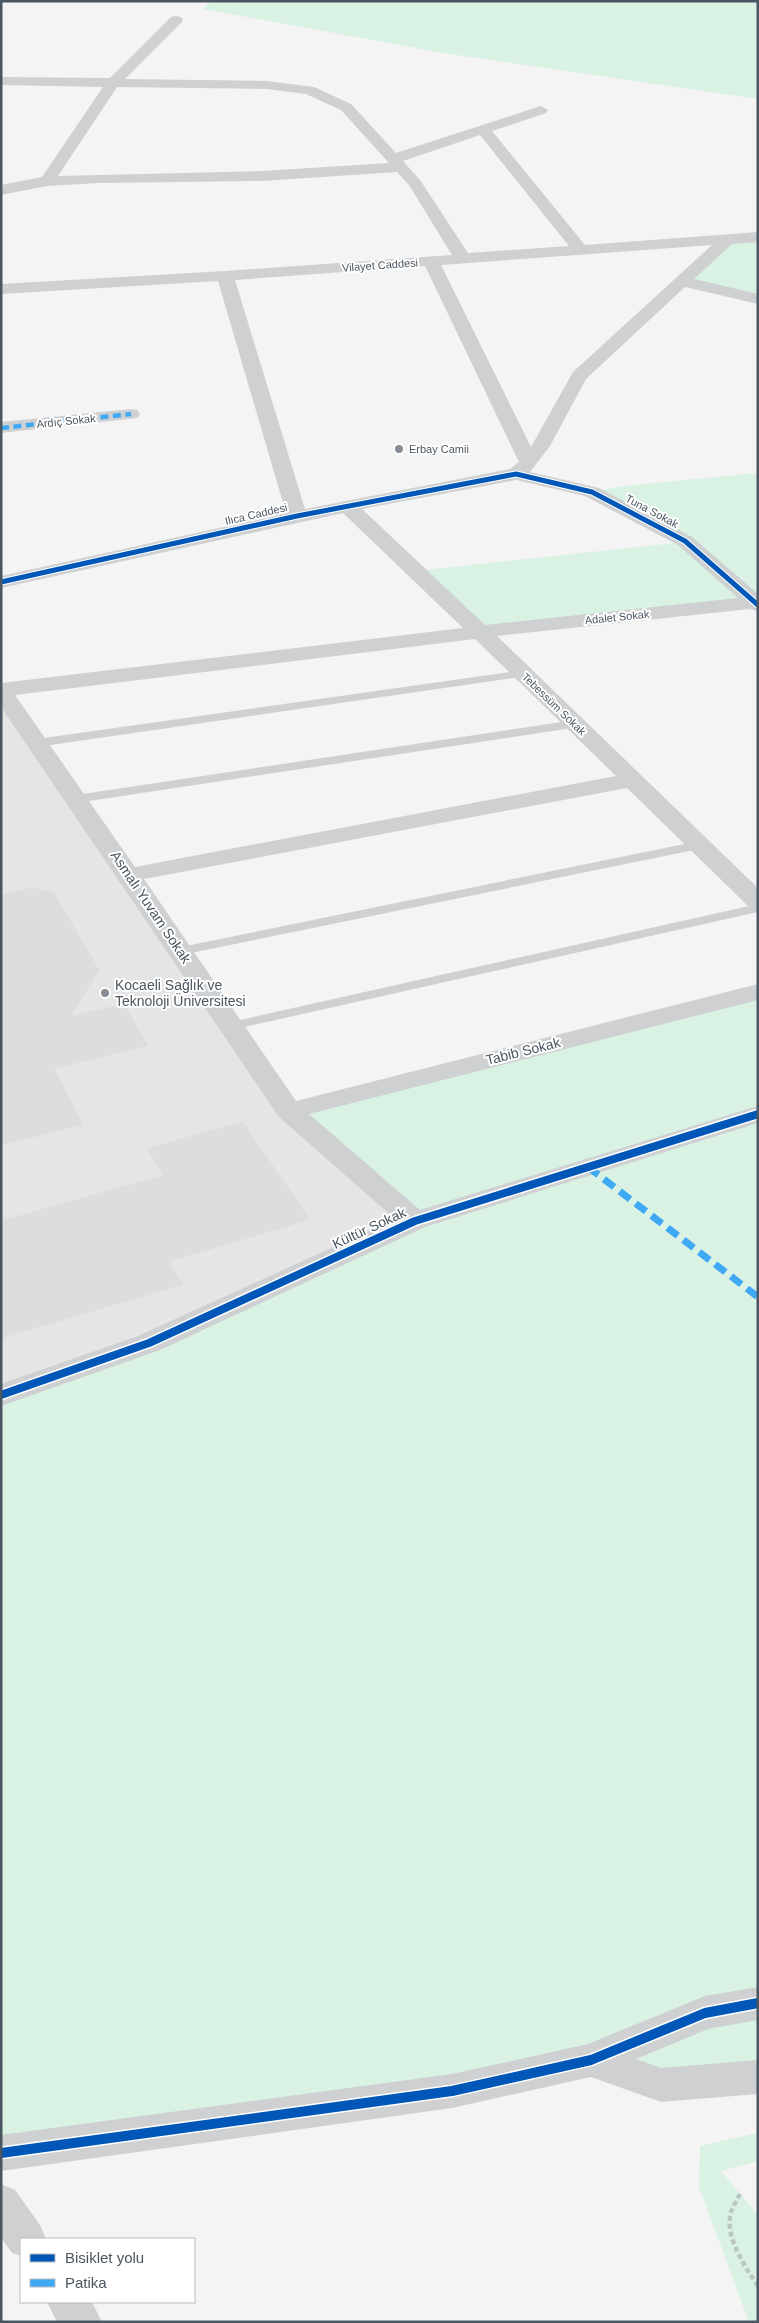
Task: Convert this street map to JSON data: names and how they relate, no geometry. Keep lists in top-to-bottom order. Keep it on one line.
{"streets":{"street":["Vilayet Caddesi","Ardıç Sokak","Tuna Sokak","Ilıca Caddesi","Adalet Sokak","Tebessüm Sokak","Asmalı Yuvam Sokak","Tabib Sokak","Kültür Sokak"]},"crossings":[["Tuna Sokak","Ilıca Caddesi"],["Tuna Sokak","Adalet Sokak"],["Ilıca Caddesi","Tebessüm Sokak"],["Adalet Sokak","Tebessüm Sokak"],["Adalet Sokak","Asmalı Yuvam Sokak"],["Asmalı Yuvam Sokak","Tabib Sokak"],["Asmalı Yuvam Sokak","Kültür Sokak"]],"places":["Erbay Camii","Kocaeli Sağlık ve Teknoloji Üniversitesi"],"legend":["Bisiklet yolu","Patika"]}
